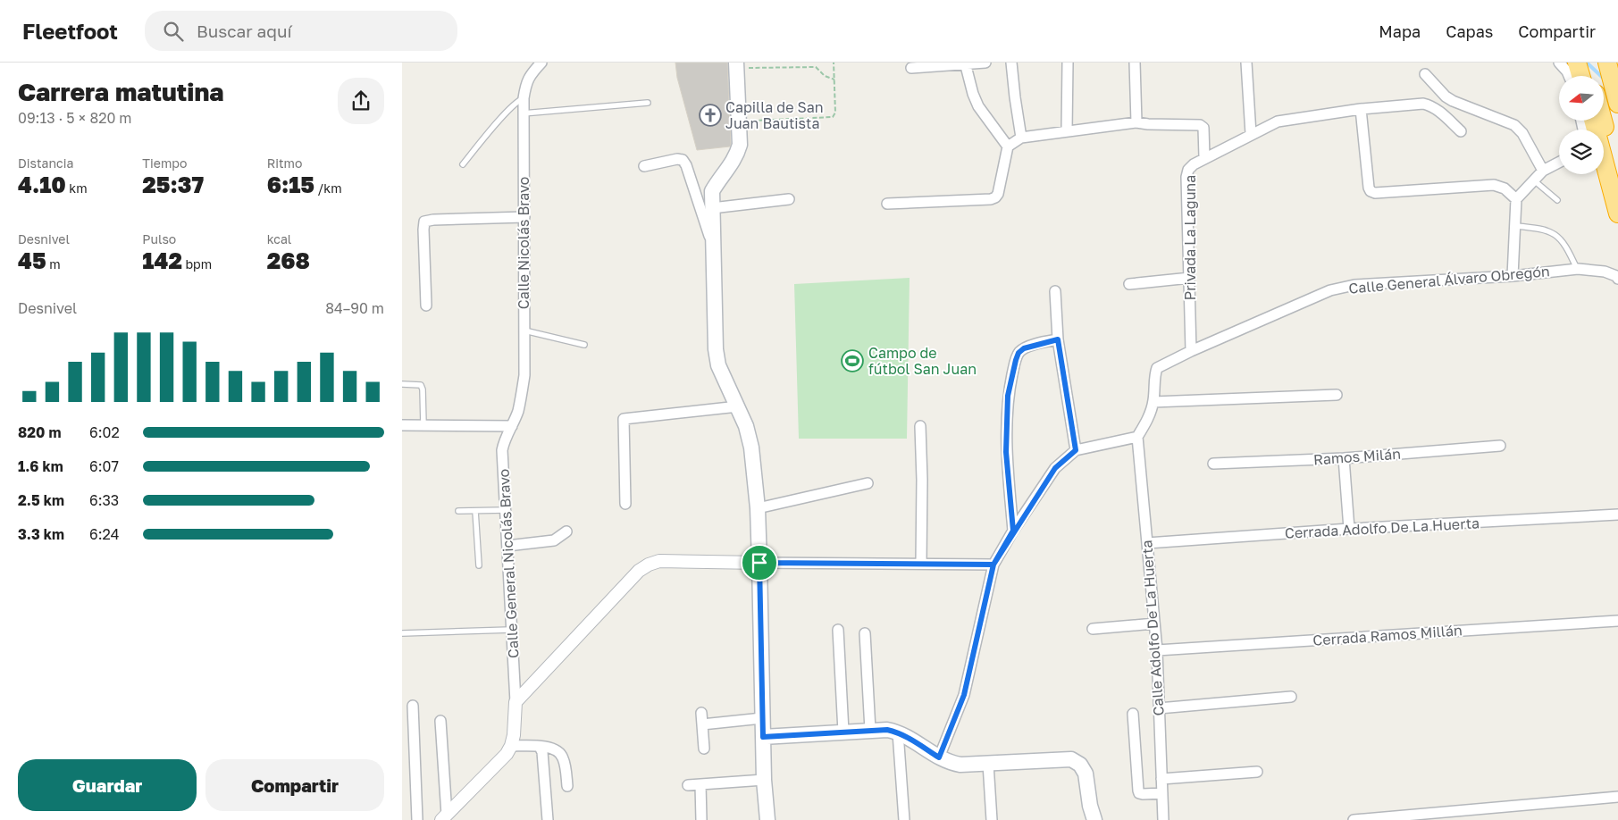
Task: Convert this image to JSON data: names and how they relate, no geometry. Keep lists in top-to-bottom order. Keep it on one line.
{"streets":{"street":["Privada La Laguna","Calle Nicolás Bravo","Calle General Álvaro Obregón","Ramos Milán","Cerrada Adolfo De La Huerta","Calle General Nicolás Bravo","Calle Adolfo De La Huerta","Cerrada Ramos Millán"]},"crossings":[["Privada La Laguna","Calle General Álvaro Obregón"],["Calle Nicolás Bravo","Calle General Nicolás Bravo"],["Calle General Álvaro Obregón","Calle Adolfo De La Huerta"],["Cerrada Adolfo De La Huerta","Calle Adolfo De La Huerta"],["Calle Adolfo De La Huerta","Cerrada Ramos Millán"]],"places":{"church":["Capilla de San Juan Bautista"],"sports":["Campo de fútbol San Juan"]},"north":"left","page":{"header":"Fleetfoot","search":"Buscar aquí","nav":["Mapa","Capas","Compartir"],"heading":["Carrera matutina","09:13 · 5 × 820 m"],"stats":[["Distancia","4.10 km"],["Tiempo","25:37"],["Ritmo","6:15 /km"],["Desnivel","45 m"],["Pulso","142 bpm"],["kcal","268"]],"chart":["Desnivel","84–90 m"],"list":[{"name":"820 m","note":"6:02"},{"name":"1.6 km","note":"6:07"},{"name":"2.5 km","note":"6:33"},{"name":"3.3 km","note":"6:24"}],"buttons":["Guardar","Compartir"]}}
